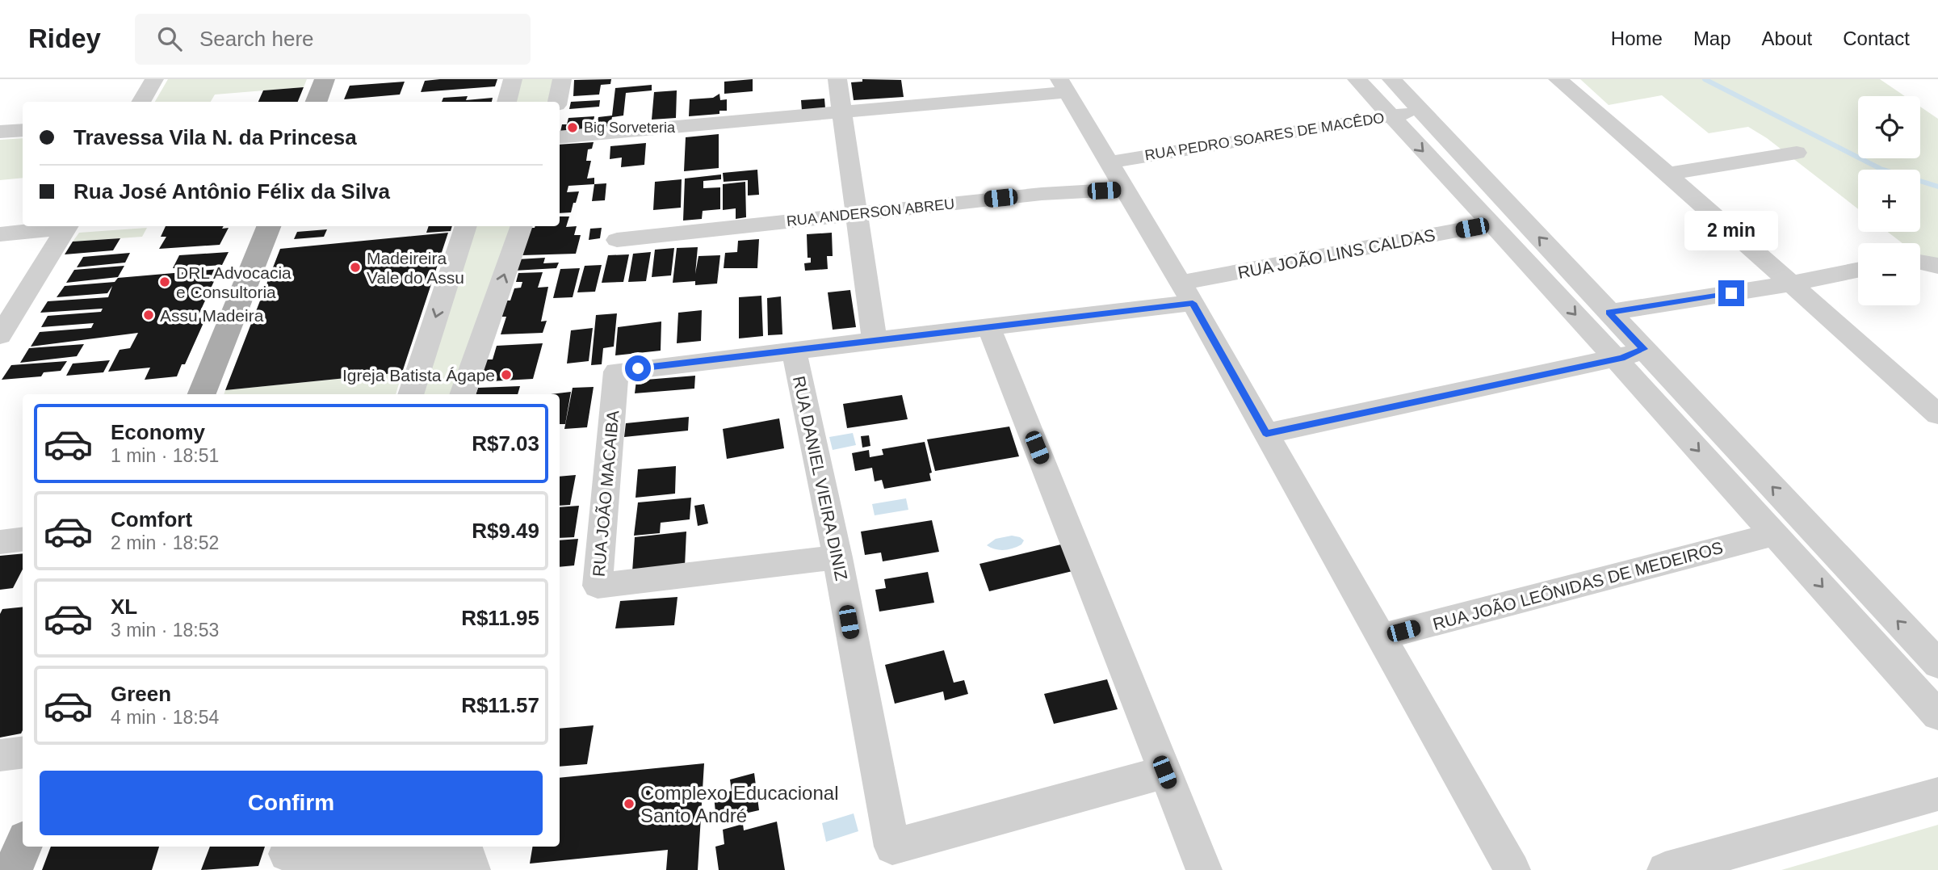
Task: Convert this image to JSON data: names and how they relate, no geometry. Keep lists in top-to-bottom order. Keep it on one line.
{"streets":{"street":["RUA PEDRO SOARES DE MACÊDO","RUA ANDERSON ABREU","RUA JOÃO LINS CALDAS","RUA DANIEL VIEIRA DINIZ","RUA JOÃO MACAIBA","RUA JOÃO LEÔNIDAS DE MEDEIROS"]},"crossings":[["RUA JOÃO LINS CALDAS","RUA DANIEL VIEIRA DINIZ"],["RUA JOÃO LINS CALDAS","RUA JOÃO MACAIBA"],["RUA DANIEL VIEIRA DINIZ","RUA JOÃO MACAIBA"]],"places":["Big Sorveteria","Madeireira Vale do Assu","DRL Advocacia e Consultoria","Assu Madeira","Igreja Batista Ágape","Complexo Educacional Santo André"],"page":{"header":"Ridey","search":"Search here","nav":["Home","Map","About","Contact"],"map_buttons":["+","−"],"banner":["Travessa Vila N. da Princesa","Rua José Antônio Félix da Silva"],"bubble":"2 min","list":[{"name":"Economy","note":"1 min · 18:51","value":"R$7.03"},{"name":"Comfort","note":"2 min · 18:52","value":"R$9.49"},{"name":"XL","note":"3 min · 18:53","value":"R$11.95"},{"name":"Green","note":"4 min · 18:54","value":"R$11.57"}],"buttons":"Confirm"}}
